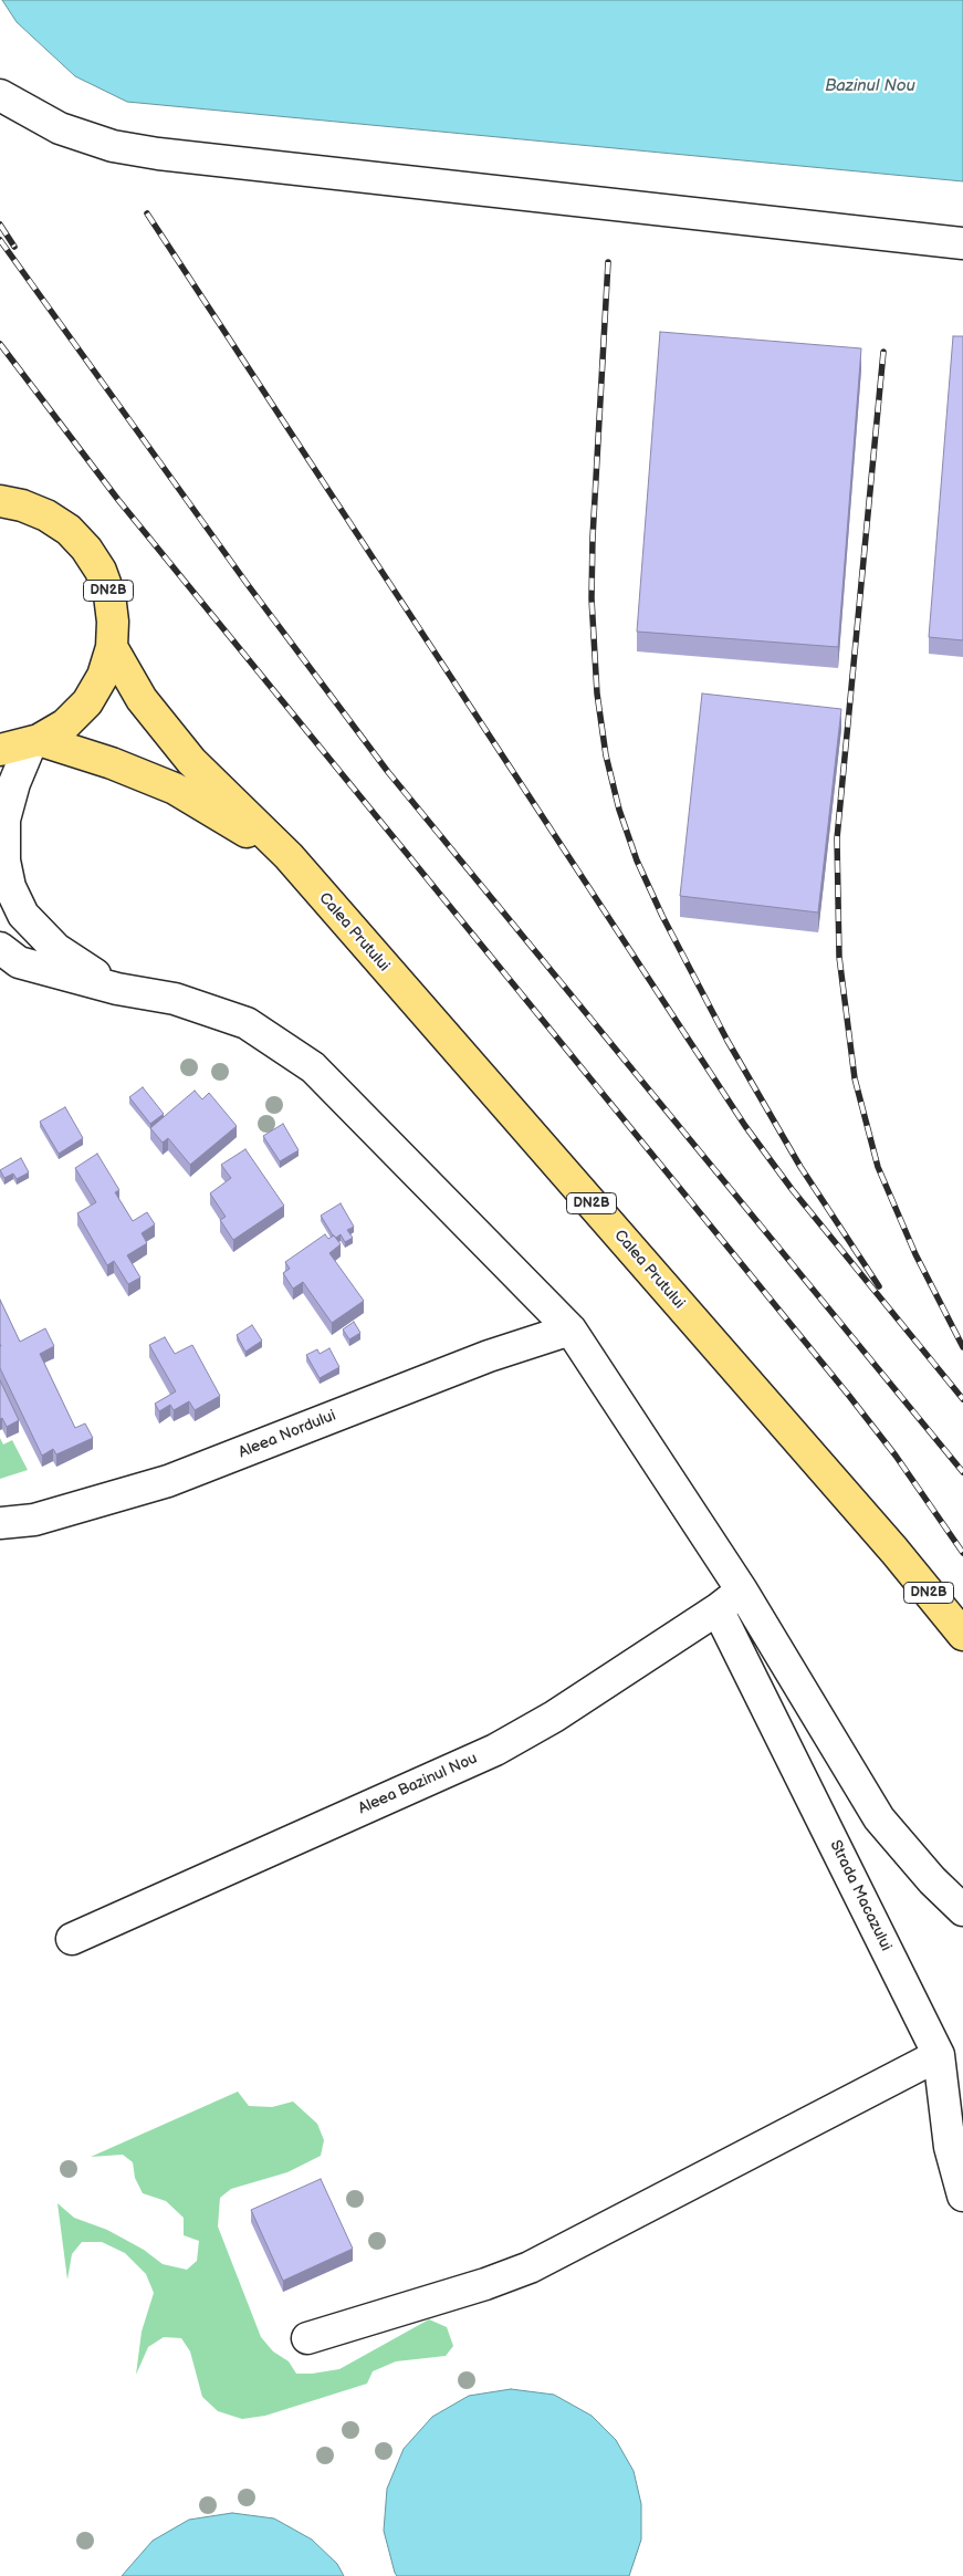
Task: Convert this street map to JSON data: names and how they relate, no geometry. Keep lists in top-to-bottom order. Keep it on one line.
{"streets":{"highway":["DN2B","Calea Prutului"],"street":["Aleea Nordului","Aleea Bazinul Nou","Strada Macazului"]},"crossings":[["DN2B","Calea Prutului"],["Aleea Bazinul Nou","Strada Macazului"]],"water":["Bazinul Nou"]}
